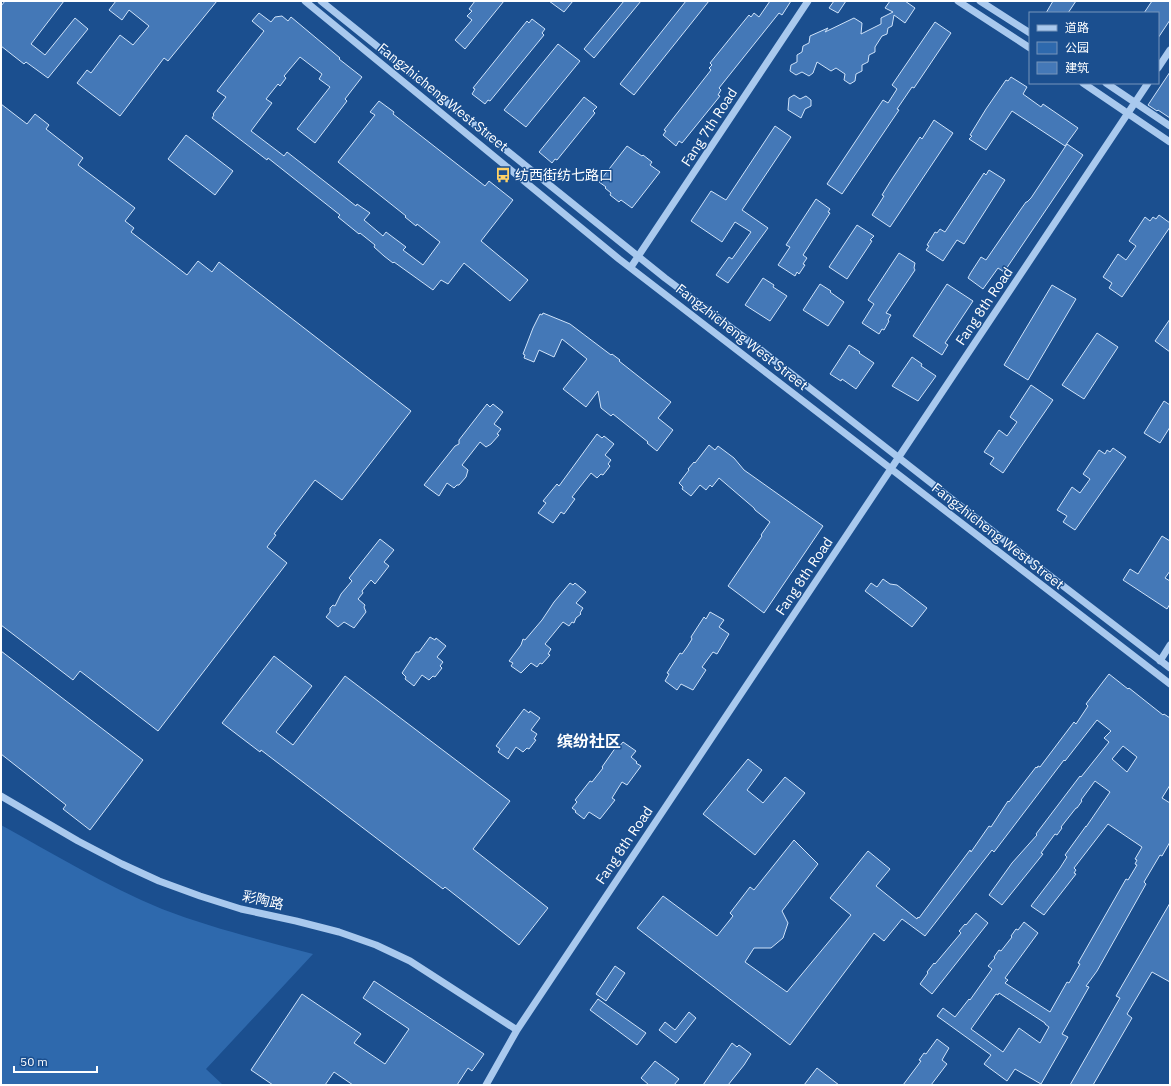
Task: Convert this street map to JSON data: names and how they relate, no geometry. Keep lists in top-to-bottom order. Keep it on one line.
{"streets":{"street":["Fangzhicheng West Street","Fang 7th Road","Fang 8th Road","彩陶路"]},"crossings":[["Fangzhicheng West Street","Fang 7th Road"],["Fangzhicheng West Street","Fang 8th Road"],["Fang 8th Road","彩陶路"]],"districts":["缤纷社区"],"places":{"bus stop":["纺西街纺七路口"]},"legend":["道路","公园","建筑"],"scale_bar":"50 m"}
